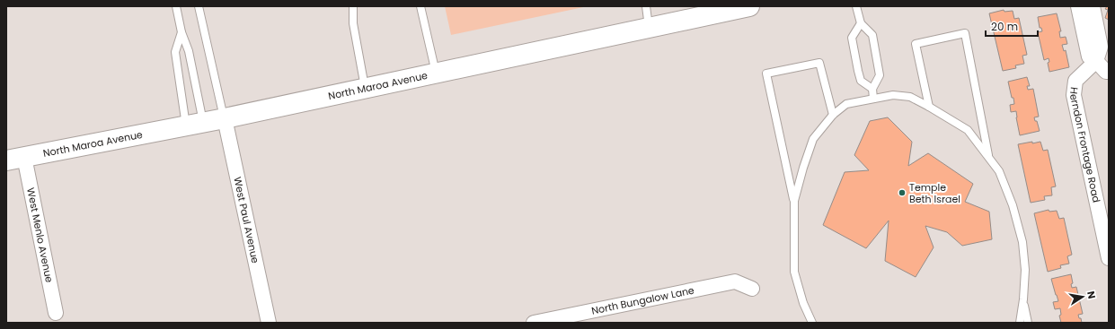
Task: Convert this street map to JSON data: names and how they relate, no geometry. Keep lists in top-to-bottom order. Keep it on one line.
{"streets":{"main road":["North Maroa Avenue"],"street":["Herndon Frontage Road","West Paul Avenue","West Menlo Avenue","North Bungalow Lane"]},"crossings":[["North Maroa Avenue","West Paul Avenue"],["North Maroa Avenue","West Menlo Avenue"]],"places":["Temple Beth Israel"],"scale_bar":"20 m","north":"right"}
